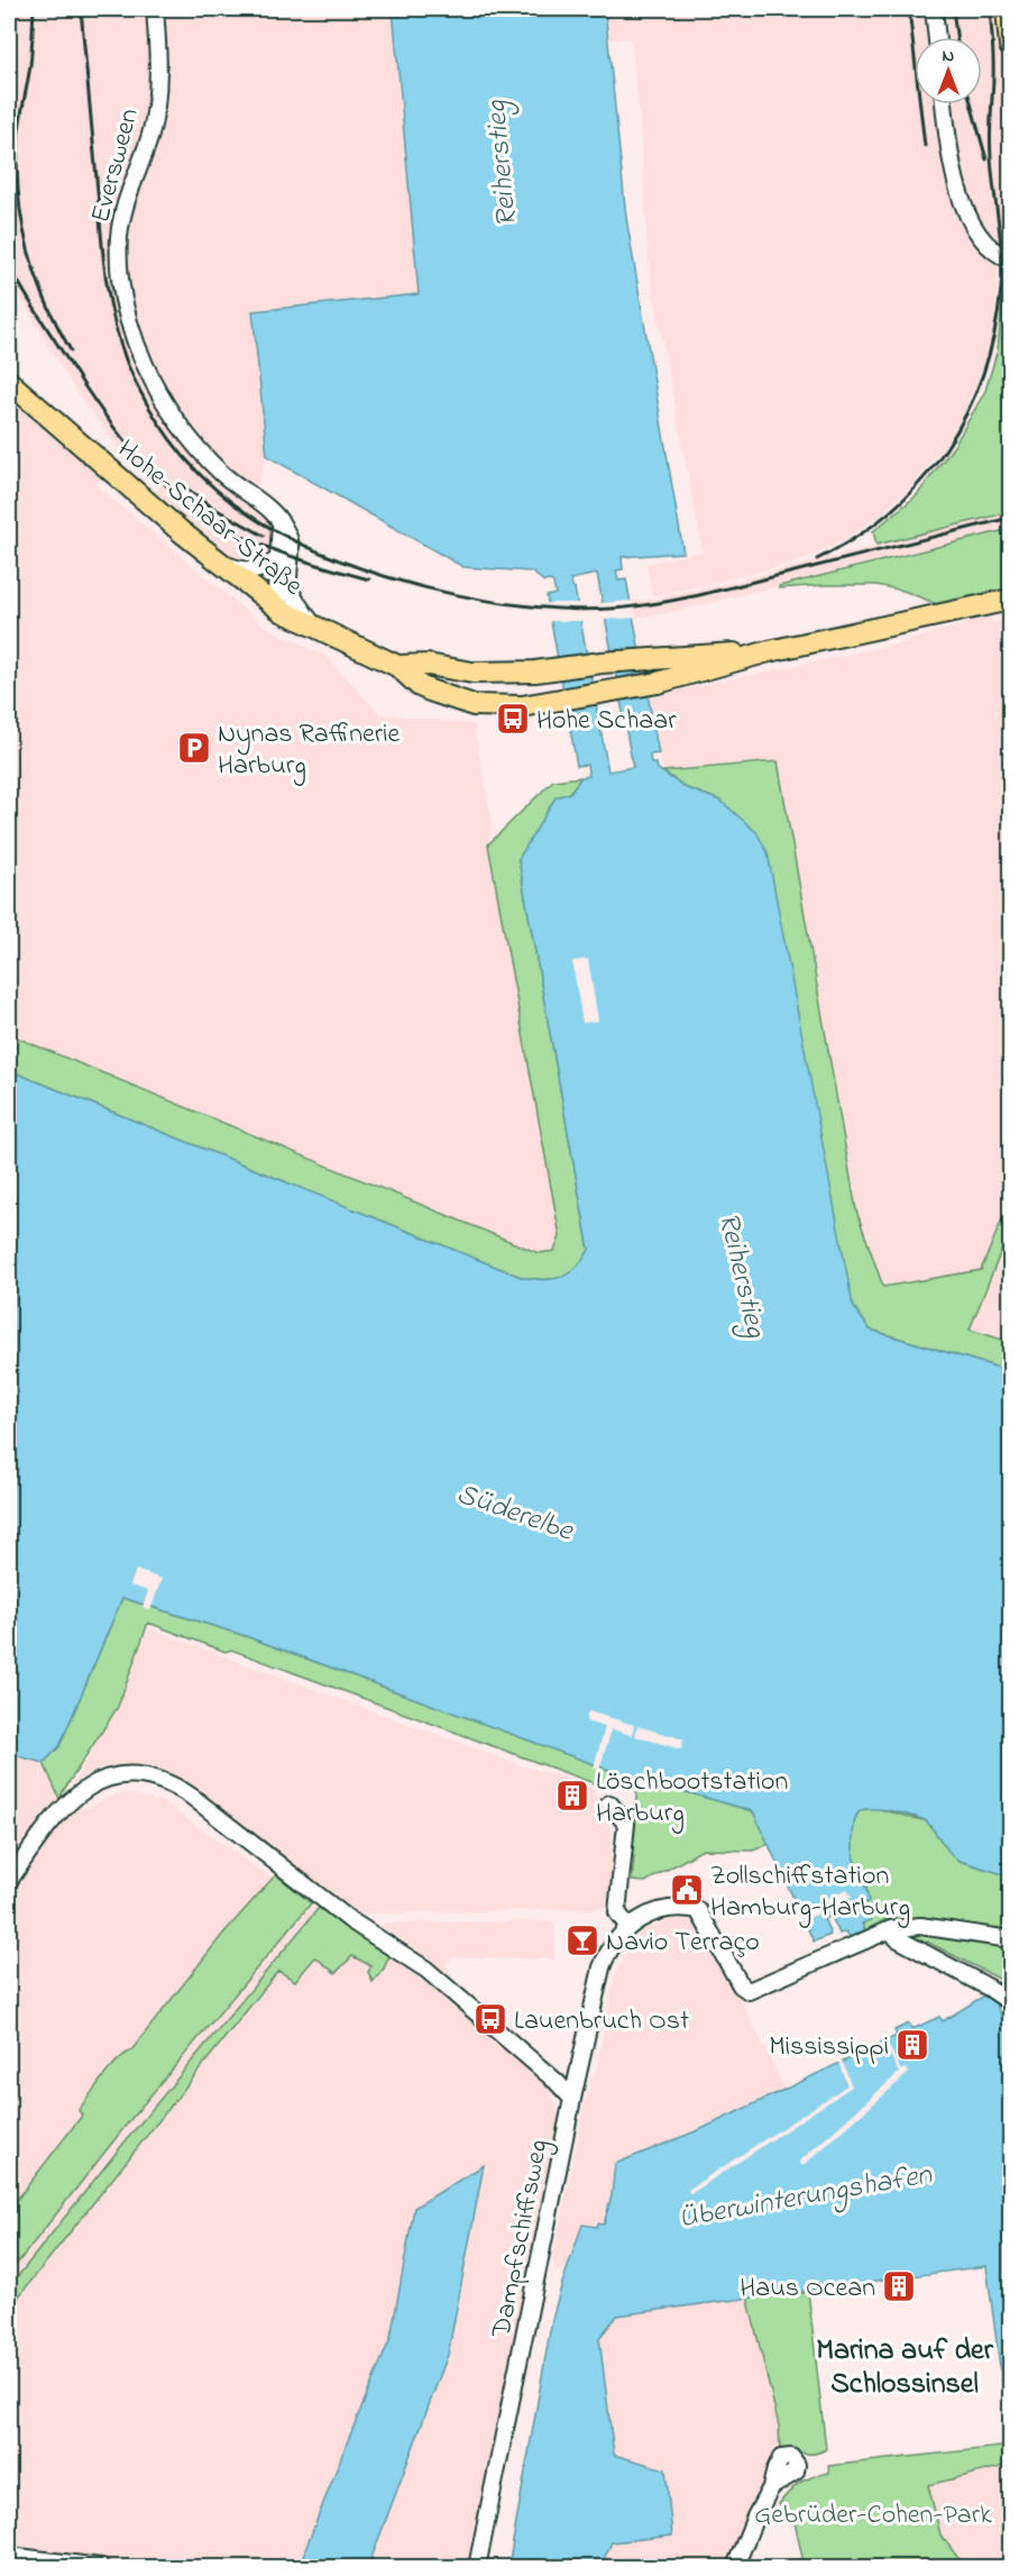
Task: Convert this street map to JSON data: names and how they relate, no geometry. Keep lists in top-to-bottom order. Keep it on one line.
{"streets":{"main road":["Hohe-Schaar-Straße"],"street":["Eversween","Dampfschiffsweg"]},"districts":["Marina auf der Schlossinsel"],"water":["Reiherstieg","Süderelbe","Überwinterungshafen"],"parks":["Gebrüder-Cohen-Park"],"places":{"bus stop":["Hohe Schaar","Lauenbruch Ost"],"parking":["Nynas Raffinerie Harburg"],"building":["Löschbootstation Harburg","Mississippi","Haus Ocean"],"public building":["Zollschiffstation Hamburg-Harburg"],"bar":["Navio Terraço"]},"north":"top"}
